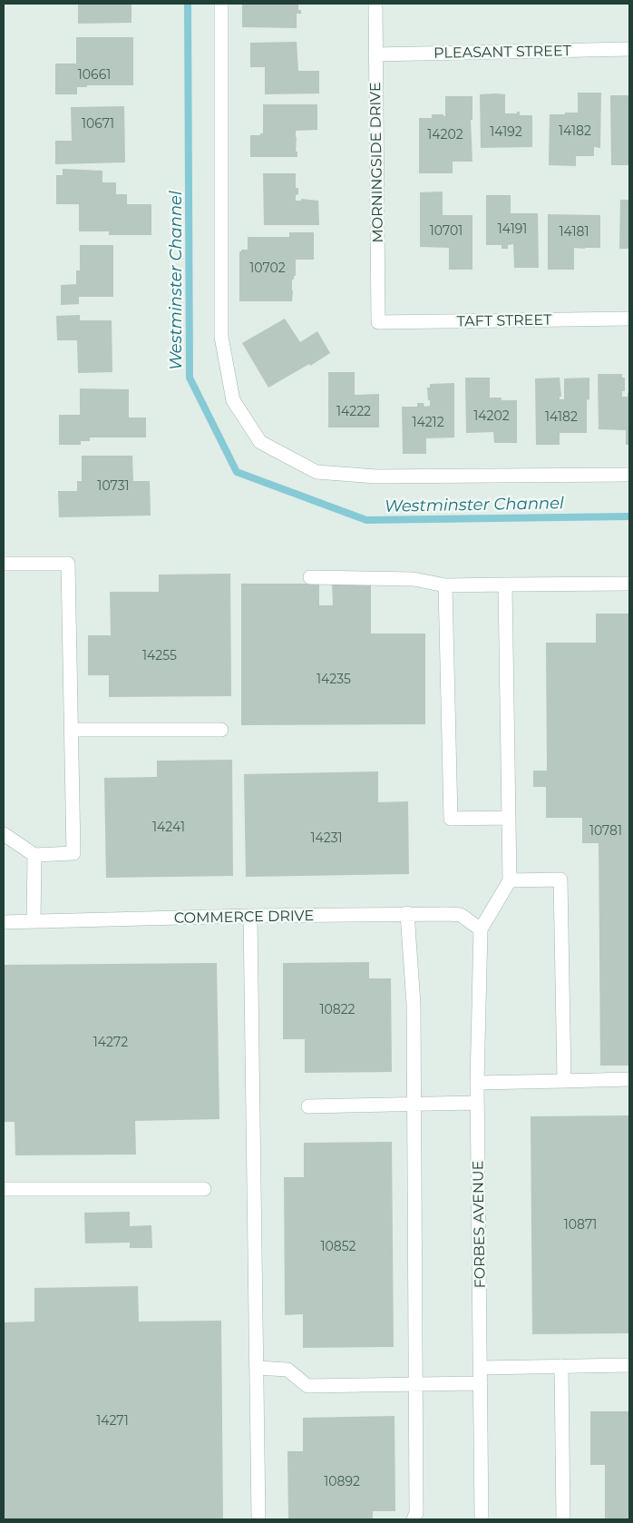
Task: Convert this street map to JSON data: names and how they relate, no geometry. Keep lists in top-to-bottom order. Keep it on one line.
{"streets":{"street":["PLEASANT STREET","MORNINGSIDE DRIVE","TAFT STREET","COMMERCE DRIVE","FORBES AVENUE"]},"crossings":[["PLEASANT STREET","MORNINGSIDE DRIVE"],["MORNINGSIDE DRIVE","TAFT STREET"],["COMMERCE DRIVE","FORBES AVENUE"]],"water":["Westminster Channel"],"house_numbers":["10661","10671","14182","14192","14202","14191","10701","14181","10702","14222","14202","14182","14212","10731","14255","14235","14241","10781","14231","10822","14272","10871","10852","14271","10892"]}
